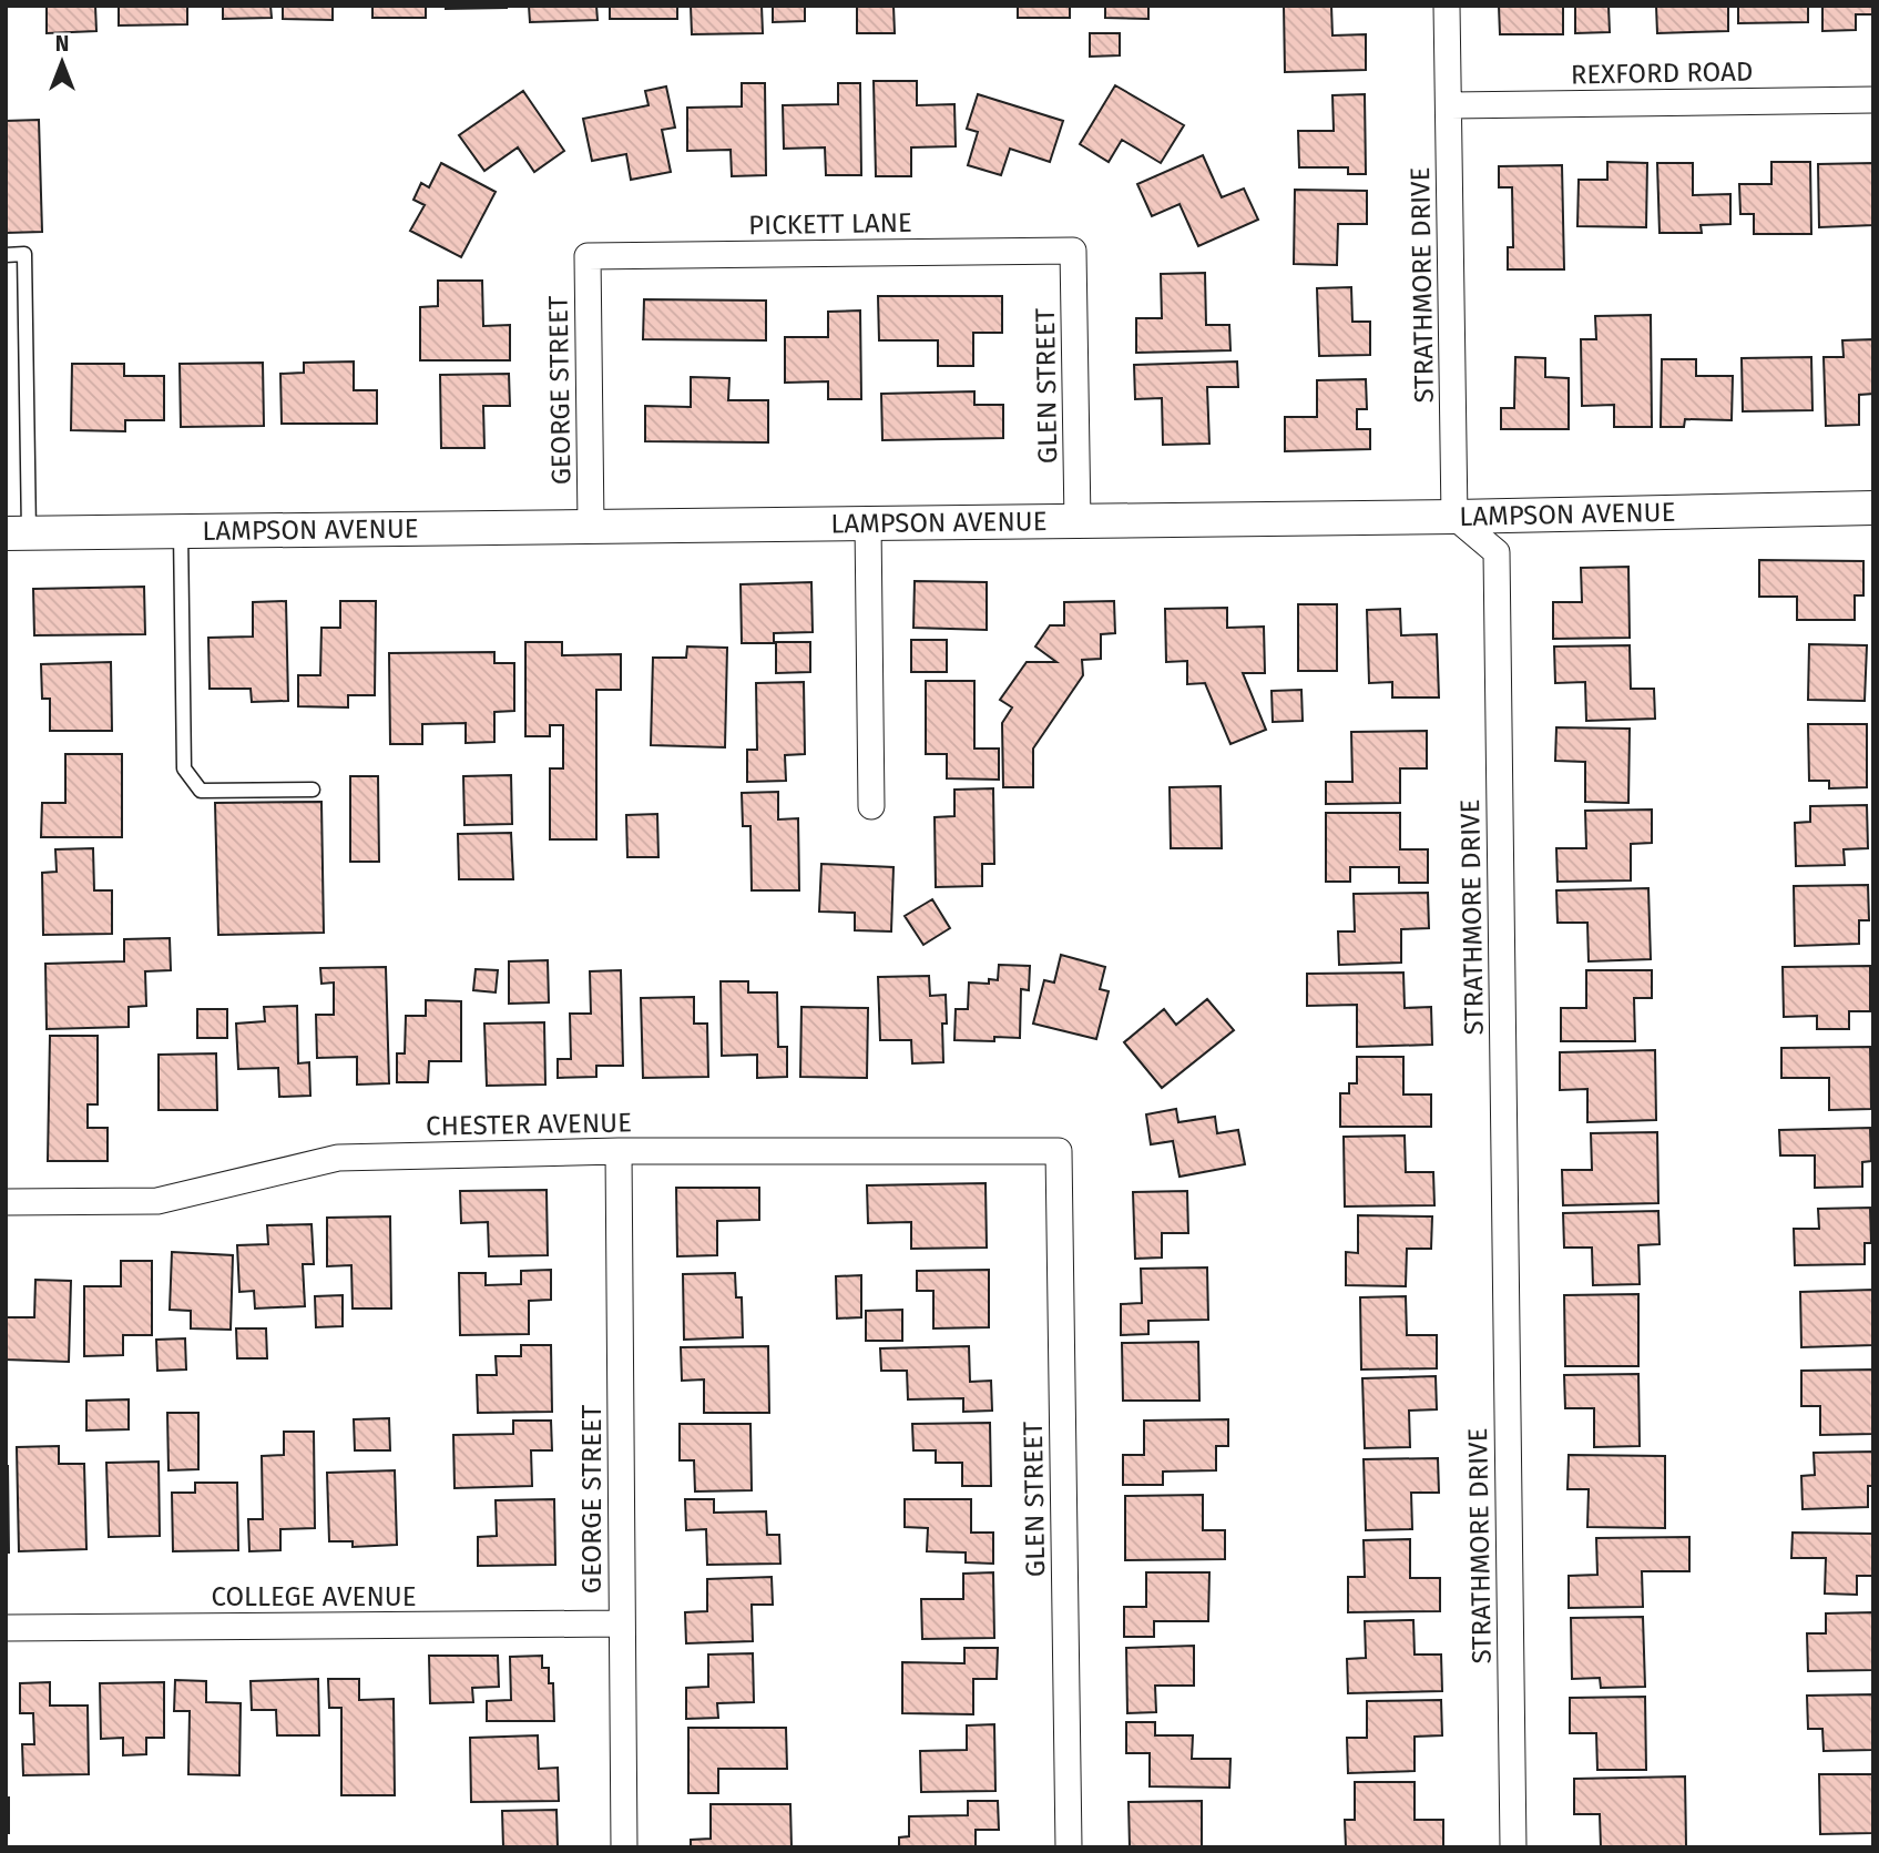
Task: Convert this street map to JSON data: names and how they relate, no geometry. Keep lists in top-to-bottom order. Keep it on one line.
{"streets":{"street":["REXFORD ROAD","PICKETT LANE","STRATHMORE DRIVE","GLEN STREET","GEORGE STREET","LAMPSON AVENUE","CHESTER AVENUE","COLLEGE AVENUE"]},"crossings":[["REXFORD ROAD","STRATHMORE DRIVE"],["PICKETT LANE","GLEN STREET"],["PICKETT LANE","GEORGE STREET"],["STRATHMORE DRIVE","LAMPSON AVENUE"],["GLEN STREET","LAMPSON AVENUE"],["GLEN STREET","CHESTER AVENUE"],["GEORGE STREET","LAMPSON AVENUE"],["GEORGE STREET","CHESTER AVENUE"],["GEORGE STREET","COLLEGE AVENUE"]],"north":"top"}
